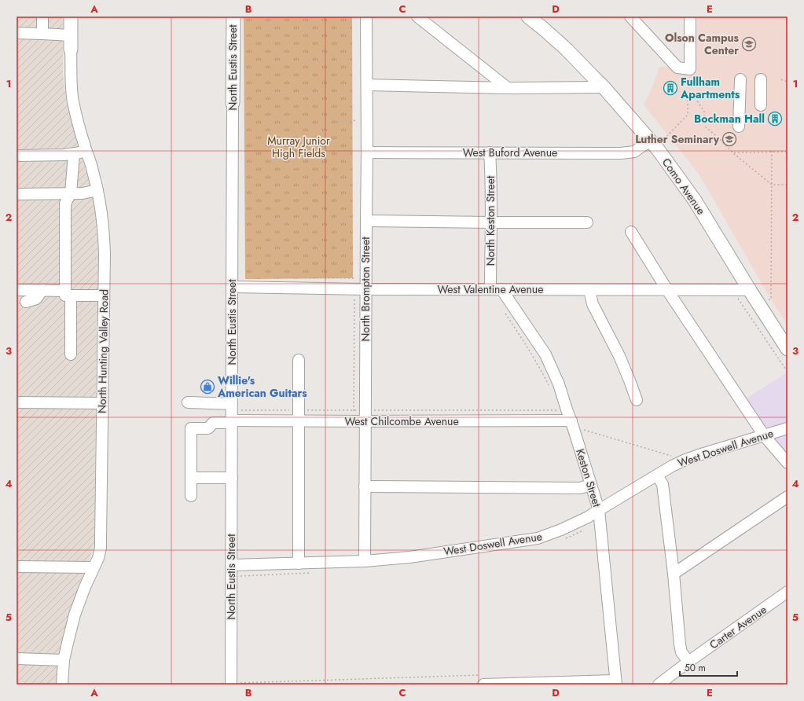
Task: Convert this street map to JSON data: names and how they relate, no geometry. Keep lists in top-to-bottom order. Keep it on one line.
{"streets":{"main road":["North Eustis Street","Como Avenue","North Hunting Valley Road"],"street":["West Buford Avenue","North Keston Street","North Brompton Street","West Valentine Avenue","West Chilcombe Avenue","West Doswell Avenue","Keston Street","Carter Avenue"]},"crossings":[["North Eustis Street","West Valentine Avenue"],["North Eustis Street","West Chilcombe Avenue"],["North Eustis Street","West Doswell Avenue"],["West Buford Avenue","Como Avenue"],["West Buford Avenue","North Keston Street"],["West Buford Avenue","North Brompton Street"],["Como Avenue","West Valentine Avenue"],["North Keston Street","West Valentine Avenue"],["North Brompton Street","West Valentine Avenue"],["North Brompton Street","West Chilcombe Avenue"],["North Brompton Street","West Doswell Avenue"],["West Valentine Avenue","Keston Street"],["West Chilcombe Avenue","Keston Street"],["West Doswell Avenue","Keston Street"]],"parks":["Murray Junior High Fields"],"places":{"school or university":["Olson Campus Center","Luther Seminary"],"building":["Fullham Apartments","Bockman Hall"],"shop":["Willie's American Guitars"]},"scale_bar":"50 m","grid":{"columns":["A","B","C","D","E"],"rows":["1","2","3","4","5"]}}
